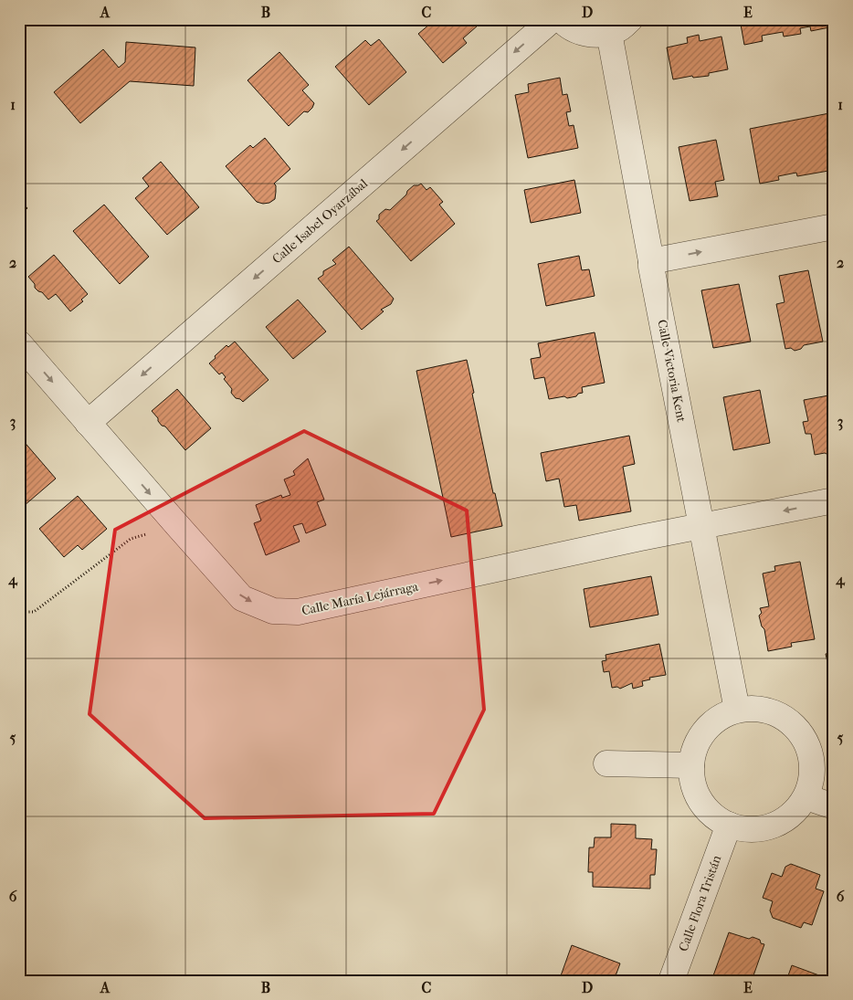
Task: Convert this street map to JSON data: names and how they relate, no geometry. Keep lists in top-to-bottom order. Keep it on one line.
{"streets":{"street":["Calle Isabel Oyarzábal","Calle Victoria Kent","Calle María Lejárraga","Calle Flora Tristán"]},"crossings":[["Calle Isabel Oyarzábal","Calle María Lejárraga"],["Calle Victoria Kent","Calle María Lejárraga"],["Calle Victoria Kent","Calle Flora Tristán"]],"one_way":["Calle Isabel Oyarzábal"],"grid":{"columns":["A","B","C","D","E"],"rows":["1","2","3","4","5","6"]}}
